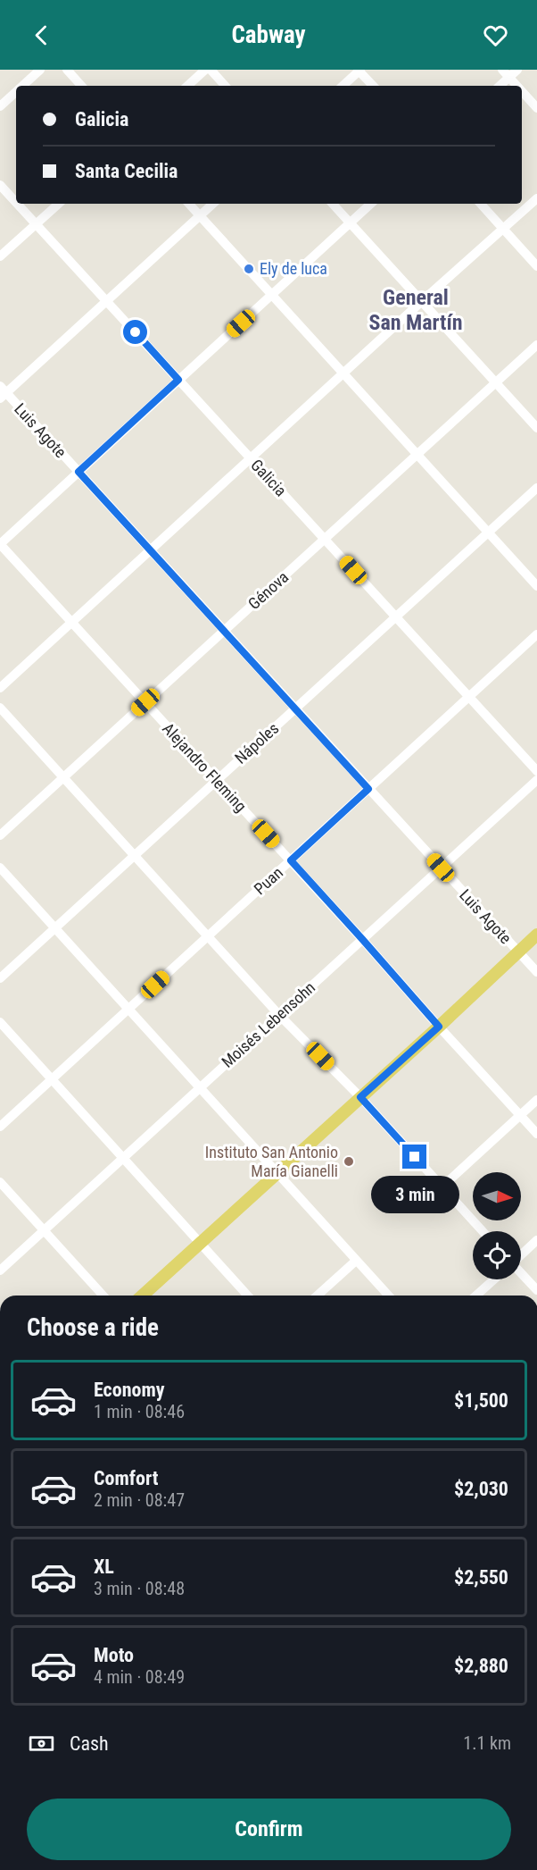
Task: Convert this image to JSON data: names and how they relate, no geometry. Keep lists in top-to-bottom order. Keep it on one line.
{"streets":{"street":["Luis Agote","Galicia","Génova","Nápoles","Alejandro Fleming","Puan","Moisés Lebensohn"]},"crossings":[["Luis Agote","Génova"],["Luis Agote","Nápoles"],["Luis Agote","Puan"],["Luis Agote","Moisés Lebensohn"],["Galicia","Génova"],["Galicia","Nápoles"],["Galicia","Puan"],["Génova","Alejandro Fleming"],["Nápoles","Alejandro Fleming"],["Alejandro Fleming","Puan"],["Alejandro Fleming","Moisés Lebensohn"]],"districts":["General San Martín"],"places":["Ely de luca","Instituto San Antonio María Gianelli"],"north":"right","page":{"header":"Cabway","banner":["Galicia","Santa Cecilia"],"bubble":"3 min","heading":"Choose a ride","list":[{"name":"Economy","note":"1 min · 08:46","value":"$1,500"},{"name":"Comfort","note":"2 min · 08:47","value":"$2,030"},{"name":"XL","note":"3 min · 08:48","value":"$2,550"},{"name":"Moto","note":"4 min · 08:49","value":"$2,880"}],"pay":["Cash","1.1 km"],"buttons":"Confirm"}}
